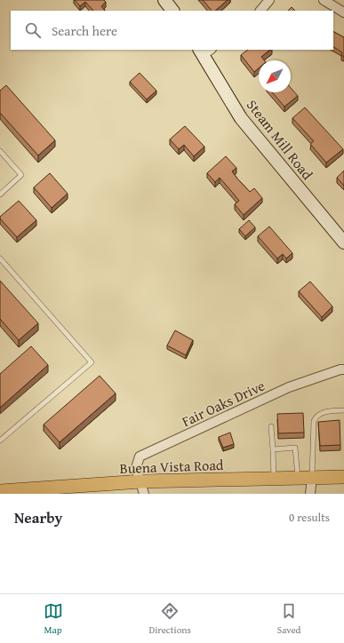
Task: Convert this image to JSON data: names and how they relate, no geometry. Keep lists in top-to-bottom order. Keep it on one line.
{"streets":{"main road":["Buena Vista Road"],"street":["Steam Mill Road","Fair Oaks Drive"]},"crossings":[["Fair Oaks Drive","Buena Vista Road"]],"north":"bottom left","page":{"search":"Search here","heading":["Nearby","0 results"],"nav":["Map","Directions","Saved"]}}
